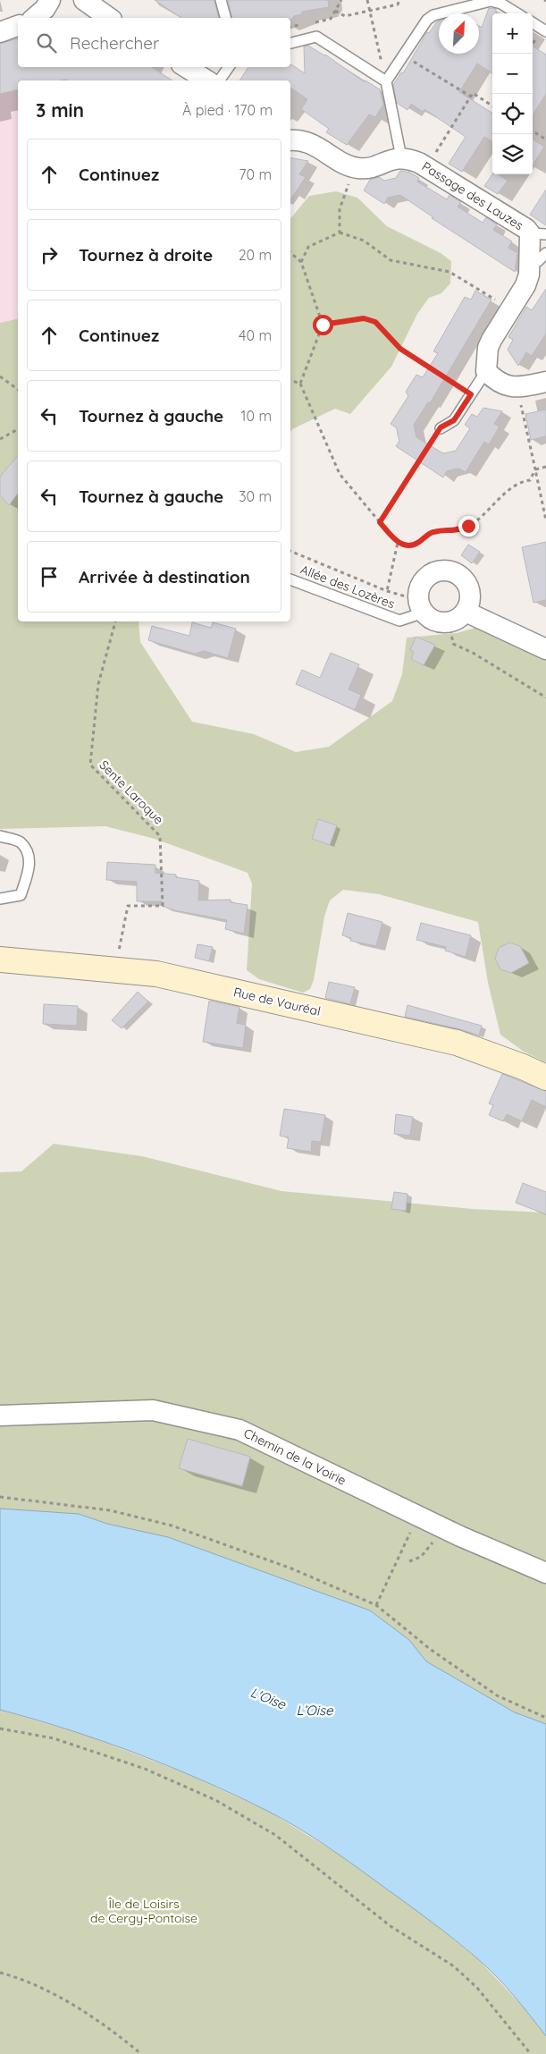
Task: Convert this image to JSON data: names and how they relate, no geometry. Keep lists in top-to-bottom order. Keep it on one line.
{"streets":{"street":["Passage des Lauzes","Rue de Vauréal","Chemin de la Voirie"],"lane":["Allée des Lozères"],"path":["Sente Laroque"]},"water":["L'Oise","L’Oise"],"parks":["Île de Loisirs de Cergy-Pontoise"],"north":"top right","page":{"map_buttons":["+","−"],"search":"Rechercher","heading":["3 min","À pied · 170 m"],"list":[["Continuez","70 m"],["Tournez à droite","20 m"],["Continuez","40 m"],["Tournez à gauche","10 m"],["Tournez à gauche","30 m"],"Arrivée à destination"]}}
